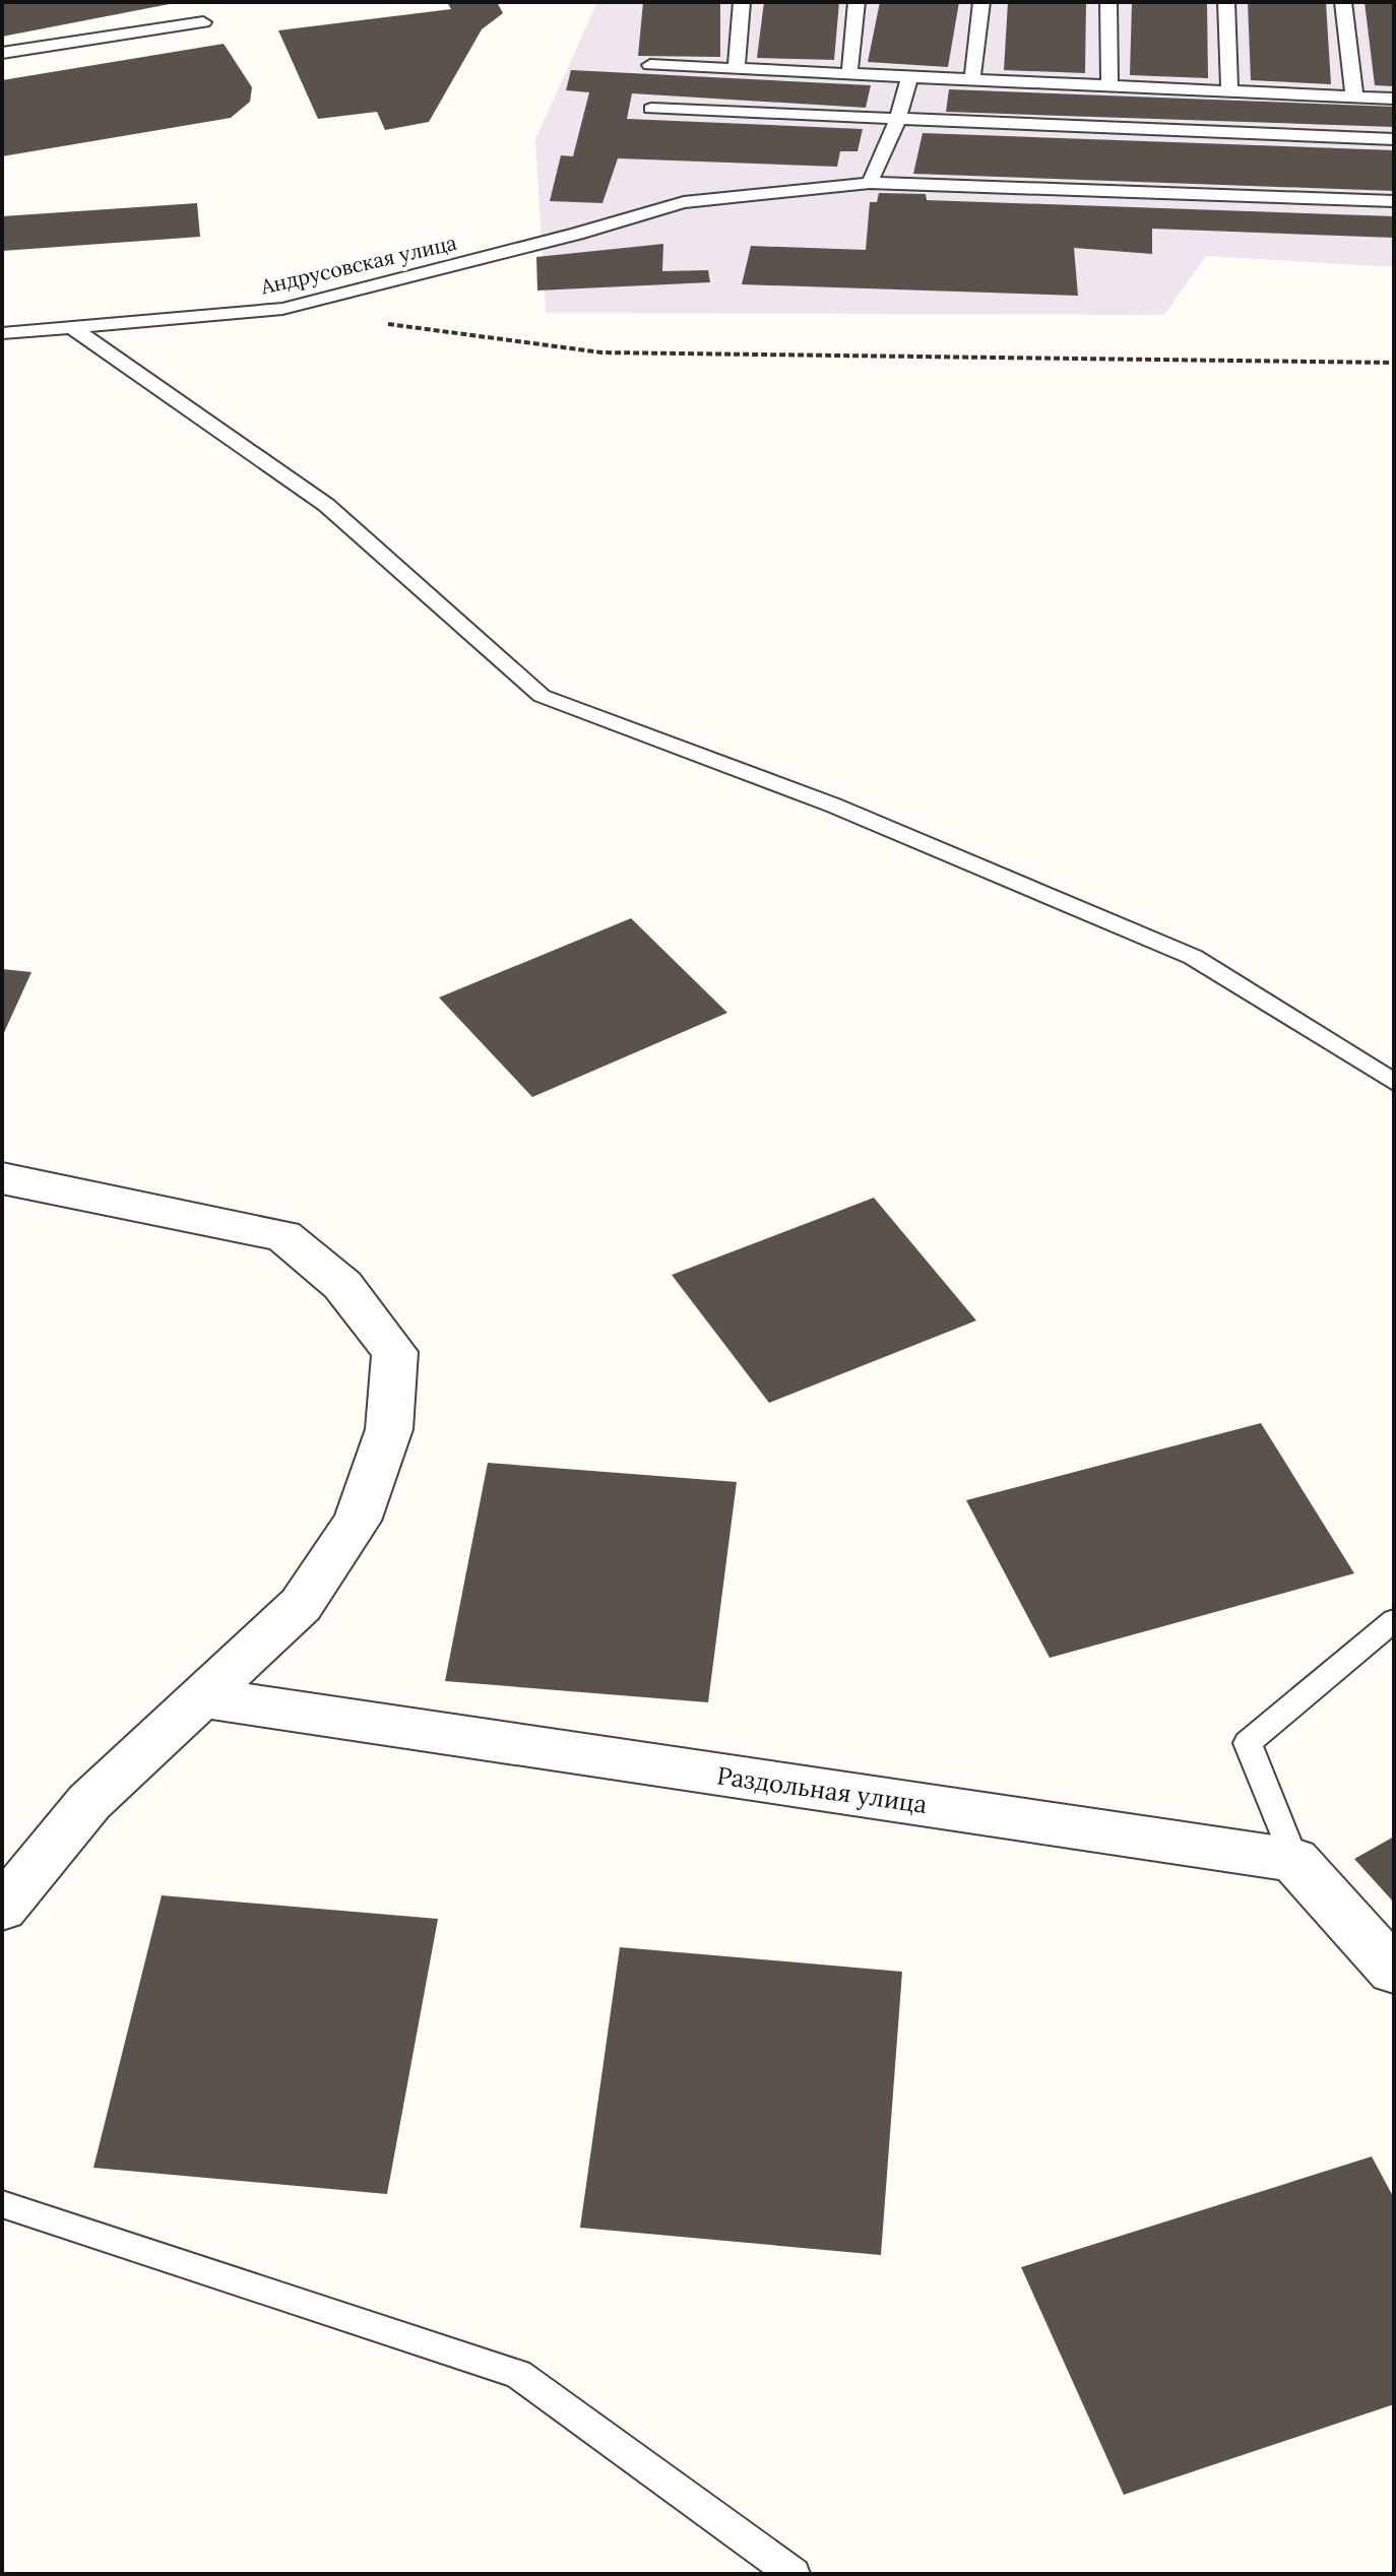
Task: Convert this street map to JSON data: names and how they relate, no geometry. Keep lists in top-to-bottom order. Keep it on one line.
{"streets":{"street":["Раздольная улица"],"lane":["Андрусовская улица"]}}
